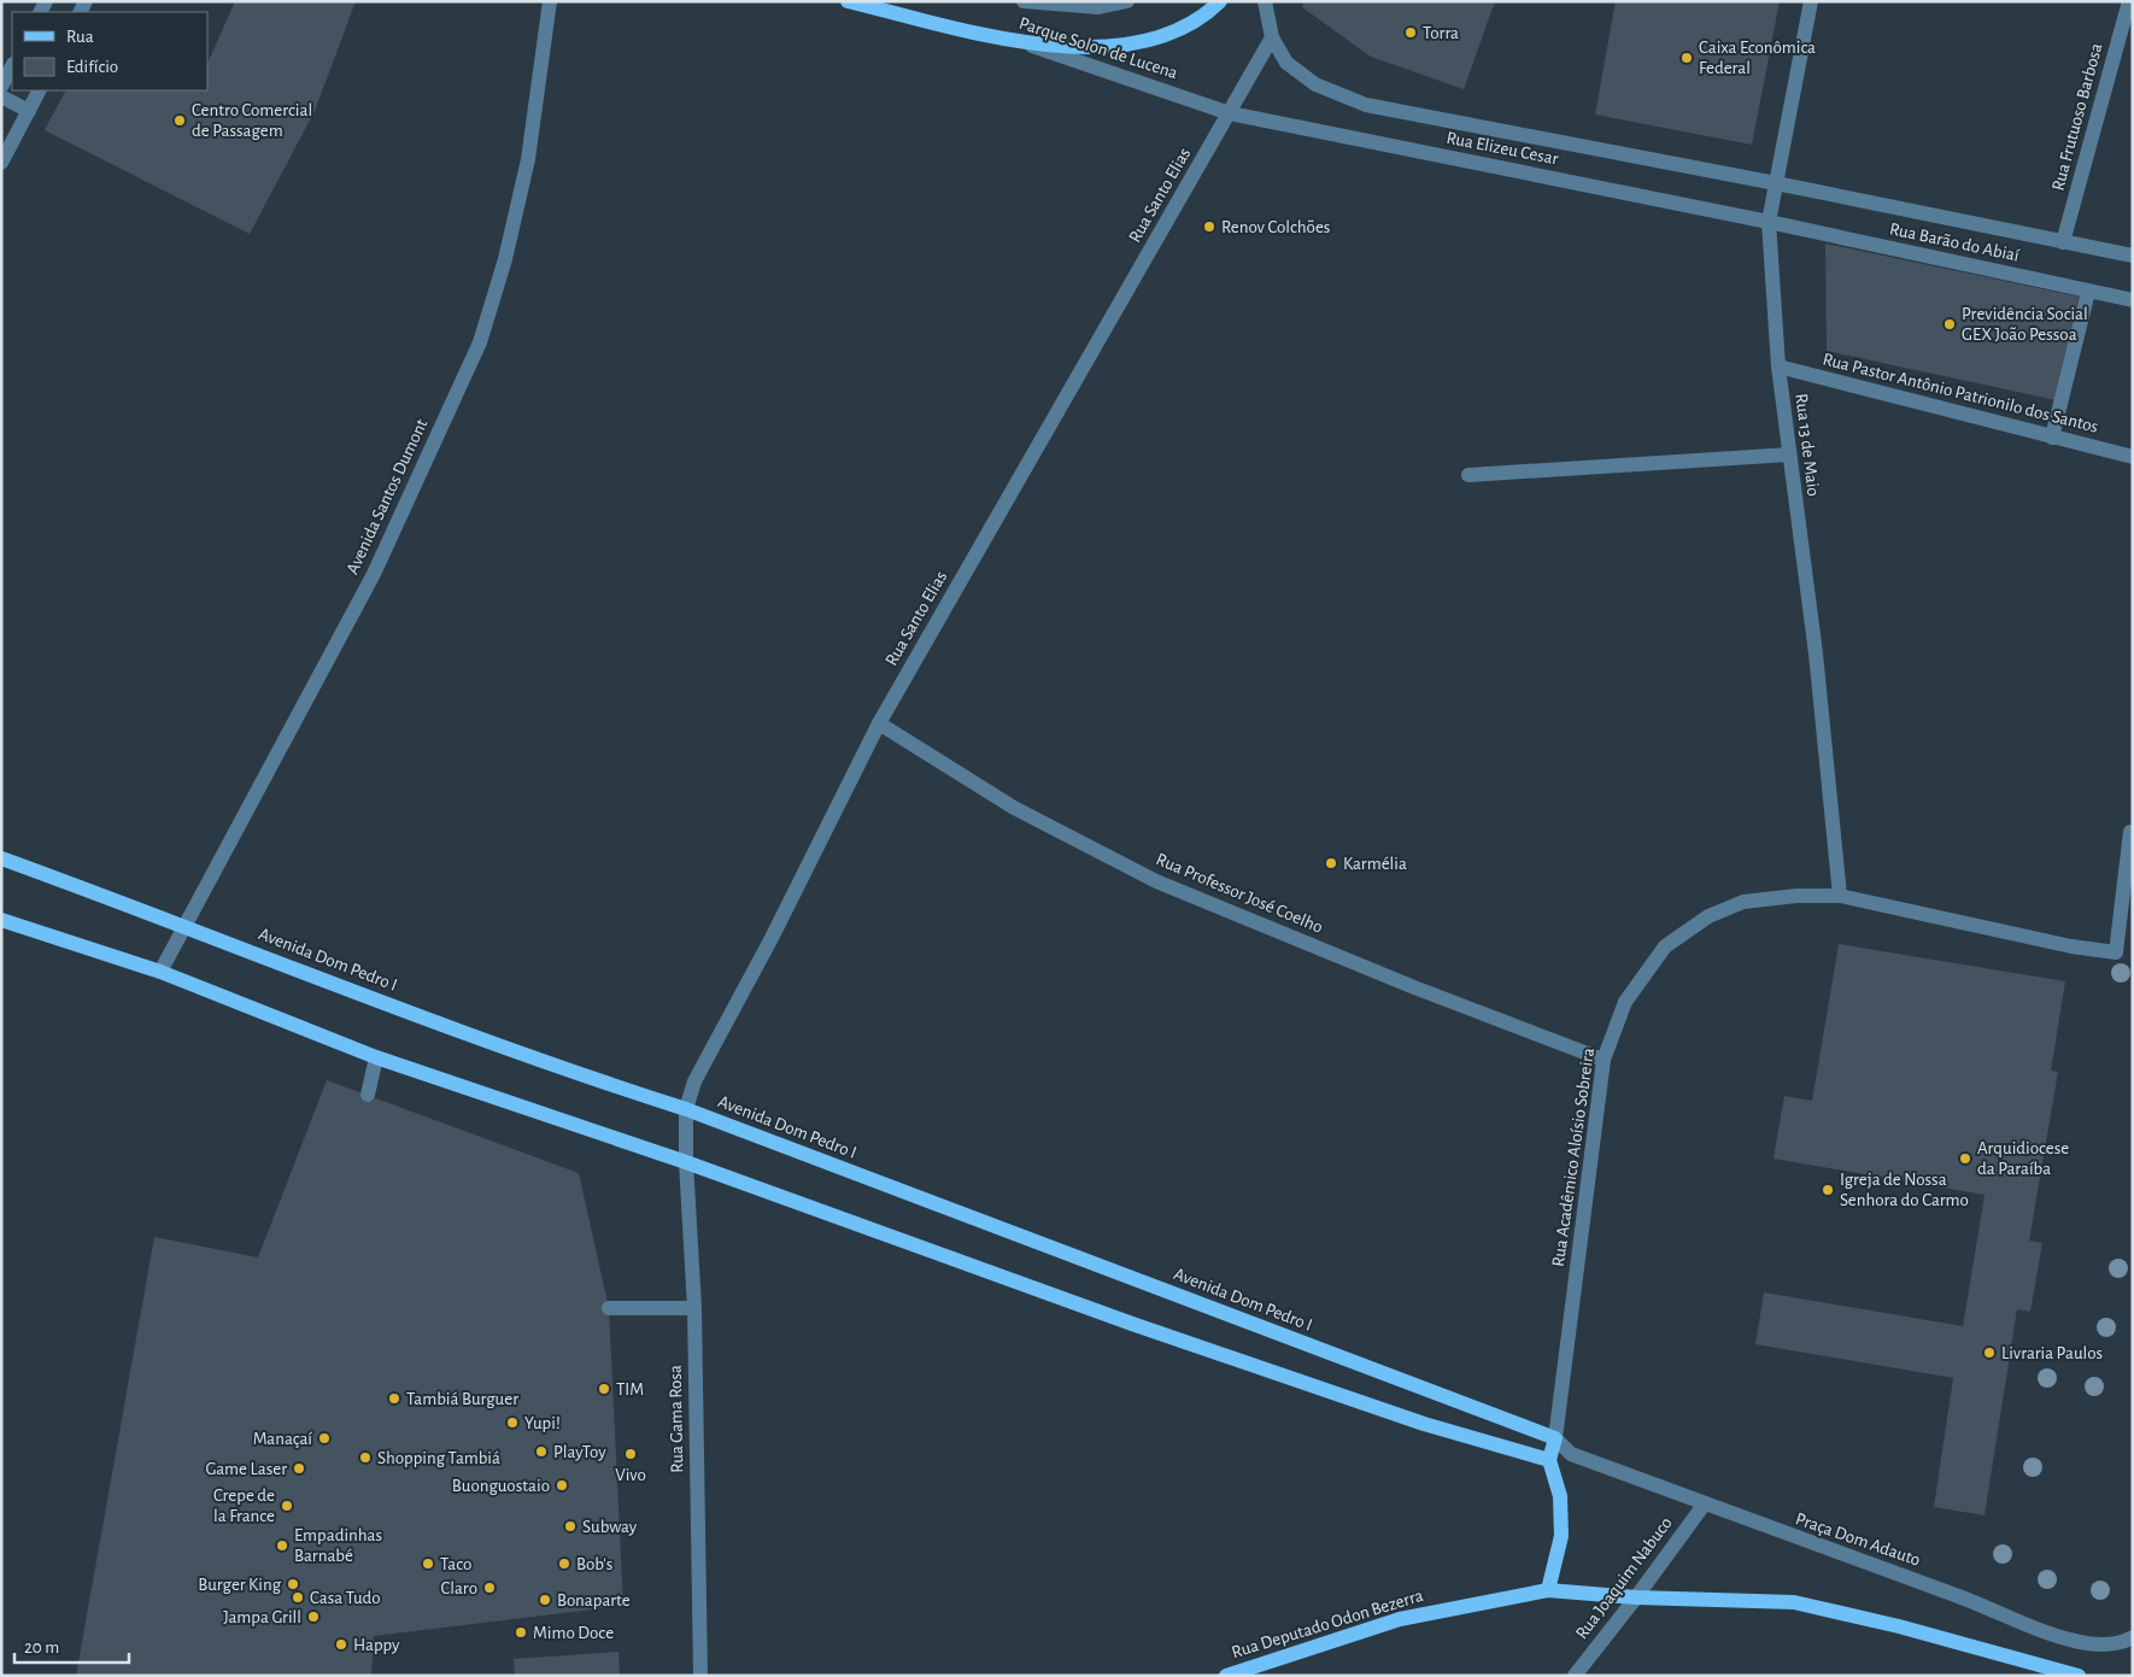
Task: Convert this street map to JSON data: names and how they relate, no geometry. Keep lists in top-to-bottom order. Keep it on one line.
{"streets":{"main road":["Parque Solon de Lucena","Avenida Dom Pedro I","Rua Acadêmico Aloísio Sobreira","Rua Deputado Odon Bezerra"],"street":["Rua Frutuoso Barbosa","Rua Elizeu Cesar","Rua Santo Elias","Rua Barão do Abiaí","Rua Pastor Antônio Patrionilo dos Santos","Rua 13 de Maio","Avenida Santos Dumont","Rua Professor José Coelho","Rua Gama Rosa","Praça Dom Adauto","Rua Joaquim Nabuco"]},"crossings":[["Parque Solon de Lucena","Rua Elizeu Cesar"],["Parque Solon de Lucena","Rua Santo Elias"],["Rua Frutuoso Barbosa","Rua Barão do Abiaí"],["Rua Elizeu Cesar","Rua Santo Elias"],["Rua Elizeu Cesar","Rua Barão do Abiaí"],["Rua Elizeu Cesar","Rua 13 de Maio"],["Rua Santo Elias","Rua Professor José Coelho"],["Rua Santo Elias","Avenida Dom Pedro I"],["Rua Santo Elias","Rua Gama Rosa"],["Rua Barão do Abiaí","Rua 13 de Maio"],["Rua Pastor Antônio Patrionilo dos Santos","Rua 13 de Maio"],["Rua 13 de Maio","Rua Acadêmico Aloísio Sobreira"],["Avenida Santos Dumont","Avenida Dom Pedro I"],["Rua Professor José Coelho","Rua Acadêmico Aloísio Sobreira"],["Avenida Dom Pedro I","Rua Acadêmico Aloísio Sobreira"],["Avenida Dom Pedro I","Praça Dom Adauto"],["Rua Acadêmico Aloísio Sobreira","Praça Dom Adauto"],["Praça Dom Adauto","Rua Joaquim Nabuco"]],"places":["Torra","Caixa Econômica Federal","Centro Comercial de Passagem","Renov Colchões","Previdência Social GEX João Pessoa","Karmélia","Arquidiocese da Paraíba","Igreja de Nossa Senhora do Carmo","Livraria Paulos","TIM","Tambiá Burguer","Yupi!","Manaçaí","PlayToy","Vivo","Shopping Tambiá","Game Laser","Buonguostaio","Crepe de la France","Subway","Empadinhas Barnabé","Taco","Bob's","Burger King","Claro","Casa Tudo","Bonaparte","Jampa Grill","Mimo Doce","Happy"],"legend":["Rua","Edifício"],"scale_bar":"20 m"}
